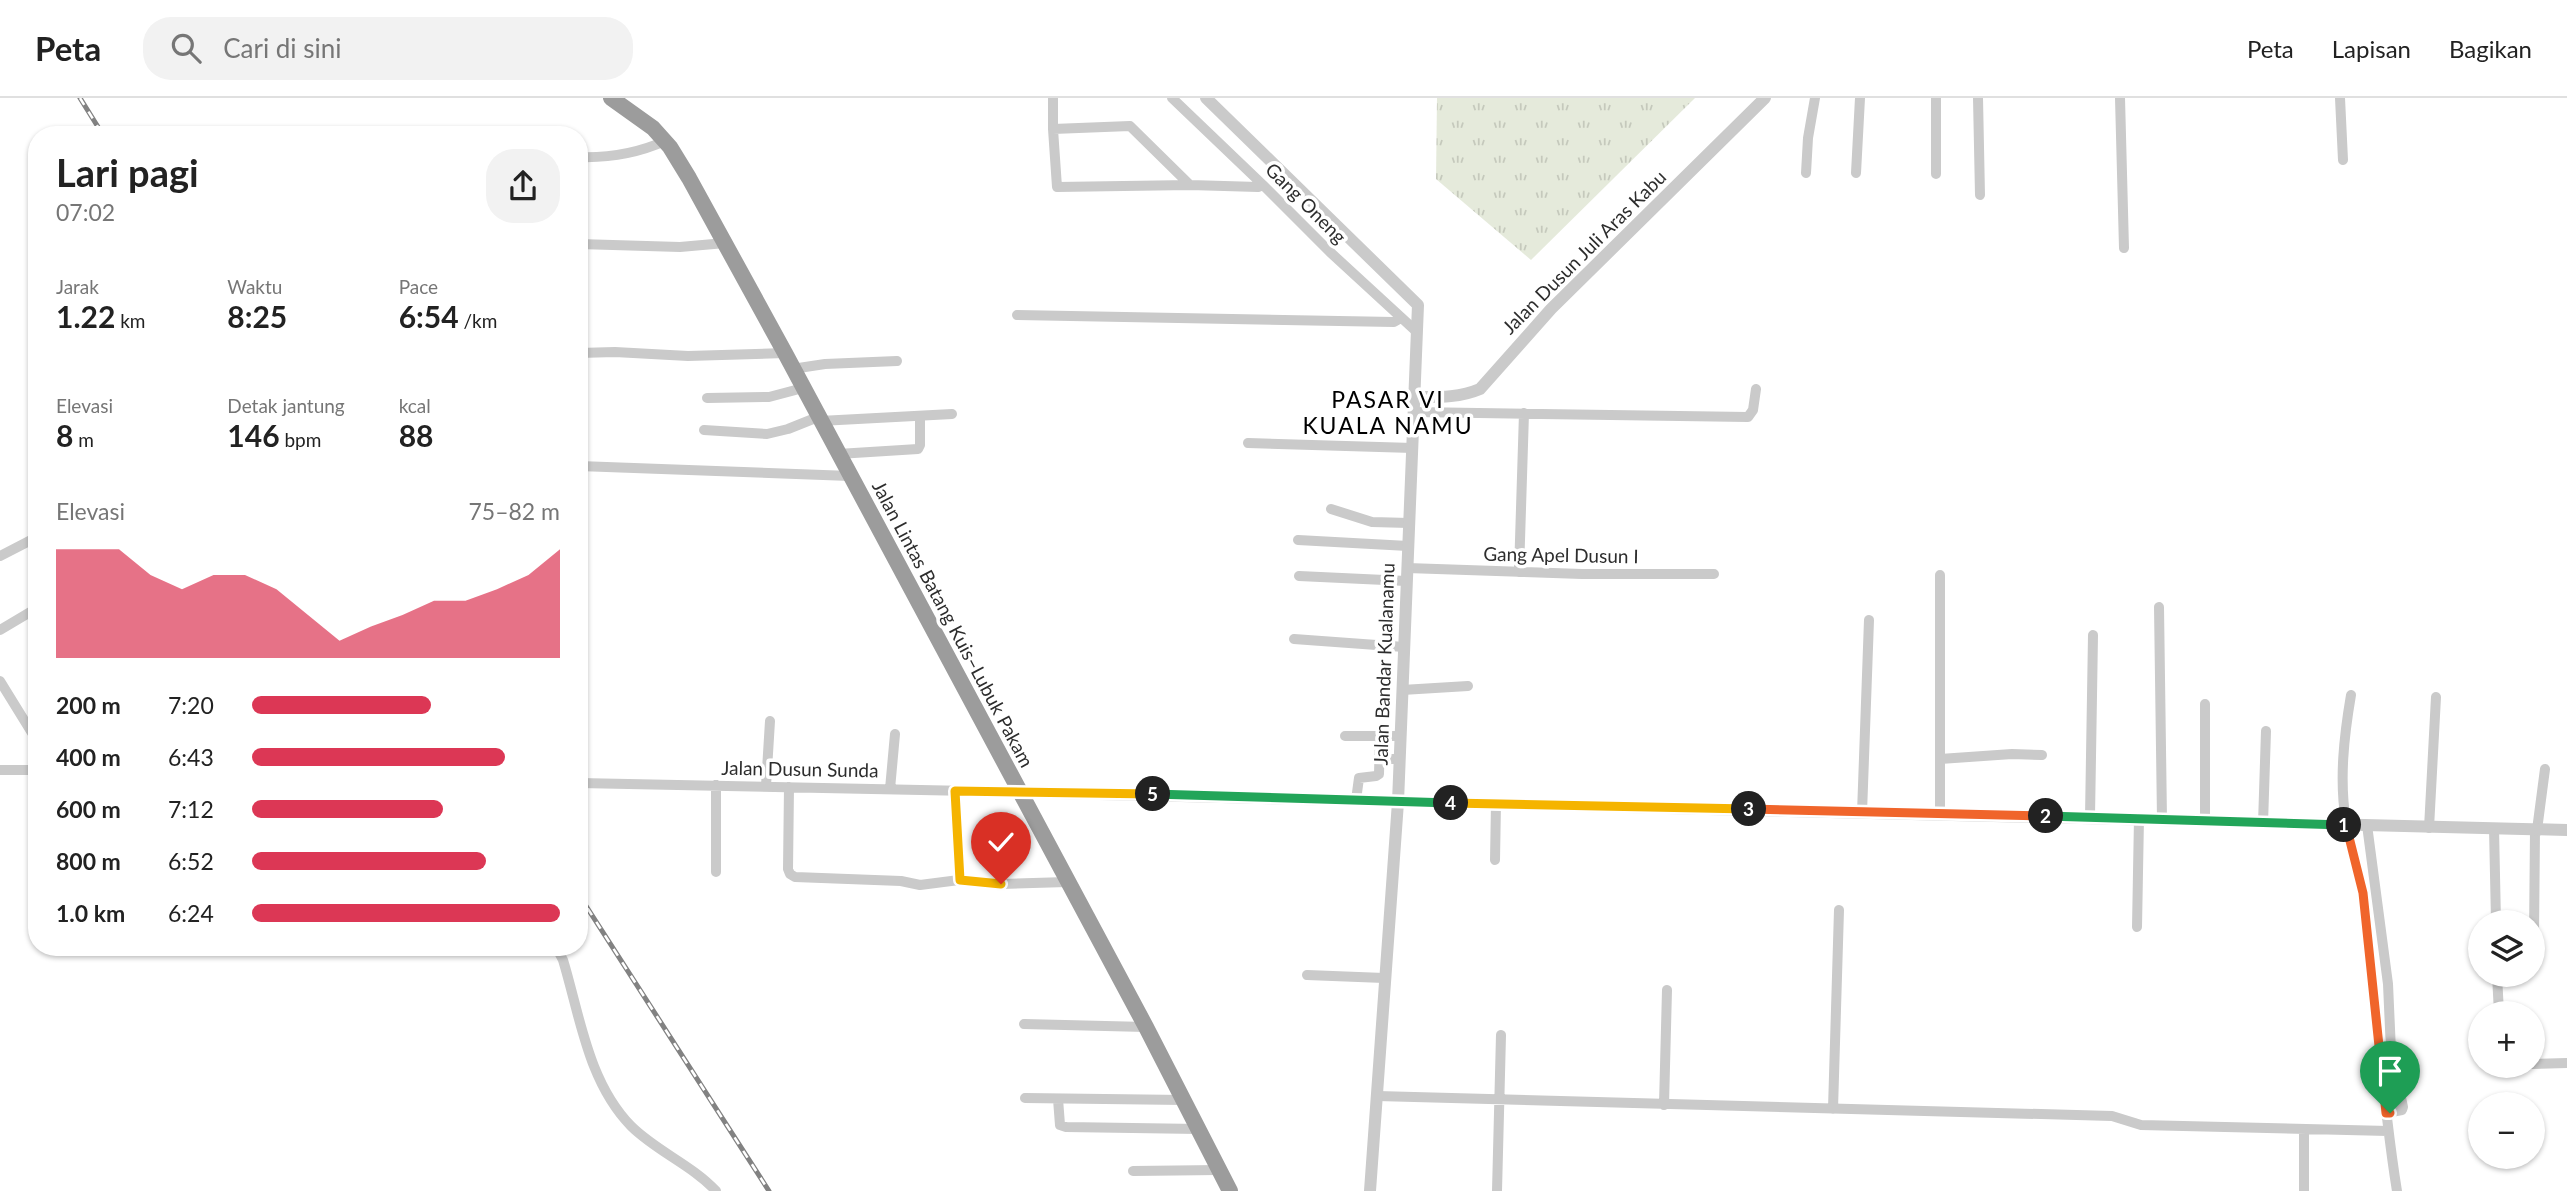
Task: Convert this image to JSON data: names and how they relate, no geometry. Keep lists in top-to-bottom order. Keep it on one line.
{"streets":{"highway":["Jalan Lintas Batang Kuis–Lubuk Pakam"],"street":["Gang Oneng","Jalan Dusun Juli Aras Kabu","Gang Apel Dusun I","Jalan Bandar Kualanamu","Jalan Dusun Sunda"]},"crossings":[["Gang Oneng","Jalan Bandar Kualanamu"],["Jalan Dusun Juli Aras Kabu","Jalan Bandar Kualanamu"],["Gang Apel Dusun I","Jalan Bandar Kualanamu"],["Jalan Lintas Batang Kuis–Lubuk Pakam","Jalan Dusun Sunda"]],"districts":["PASAR VI KUALA NAMU"],"page":{"header":"Peta","search":"Cari di sini","nav":["Peta","Lapisan","Bagikan"],"heading":["Lari pagi","07:02"],"stats":[["Jarak","1.22 km"],["Waktu","8:25"],["Pace","6:54 /km"],["Elevasi","8 m"],["Detak jantung","146 bpm"],["kcal","88"]],"chart":["Elevasi","75–82 m"],"list":[{"name":"200 m","note":"7:20"},{"name":"400 m","note":"6:43"},{"name":"600 m","note":"7:12"},{"name":"800 m","note":"6:52"},{"name":"1.0 km","note":"6:24"}],"pins":["5","4","3","2","1"],"map_buttons":["+","−"]}}
